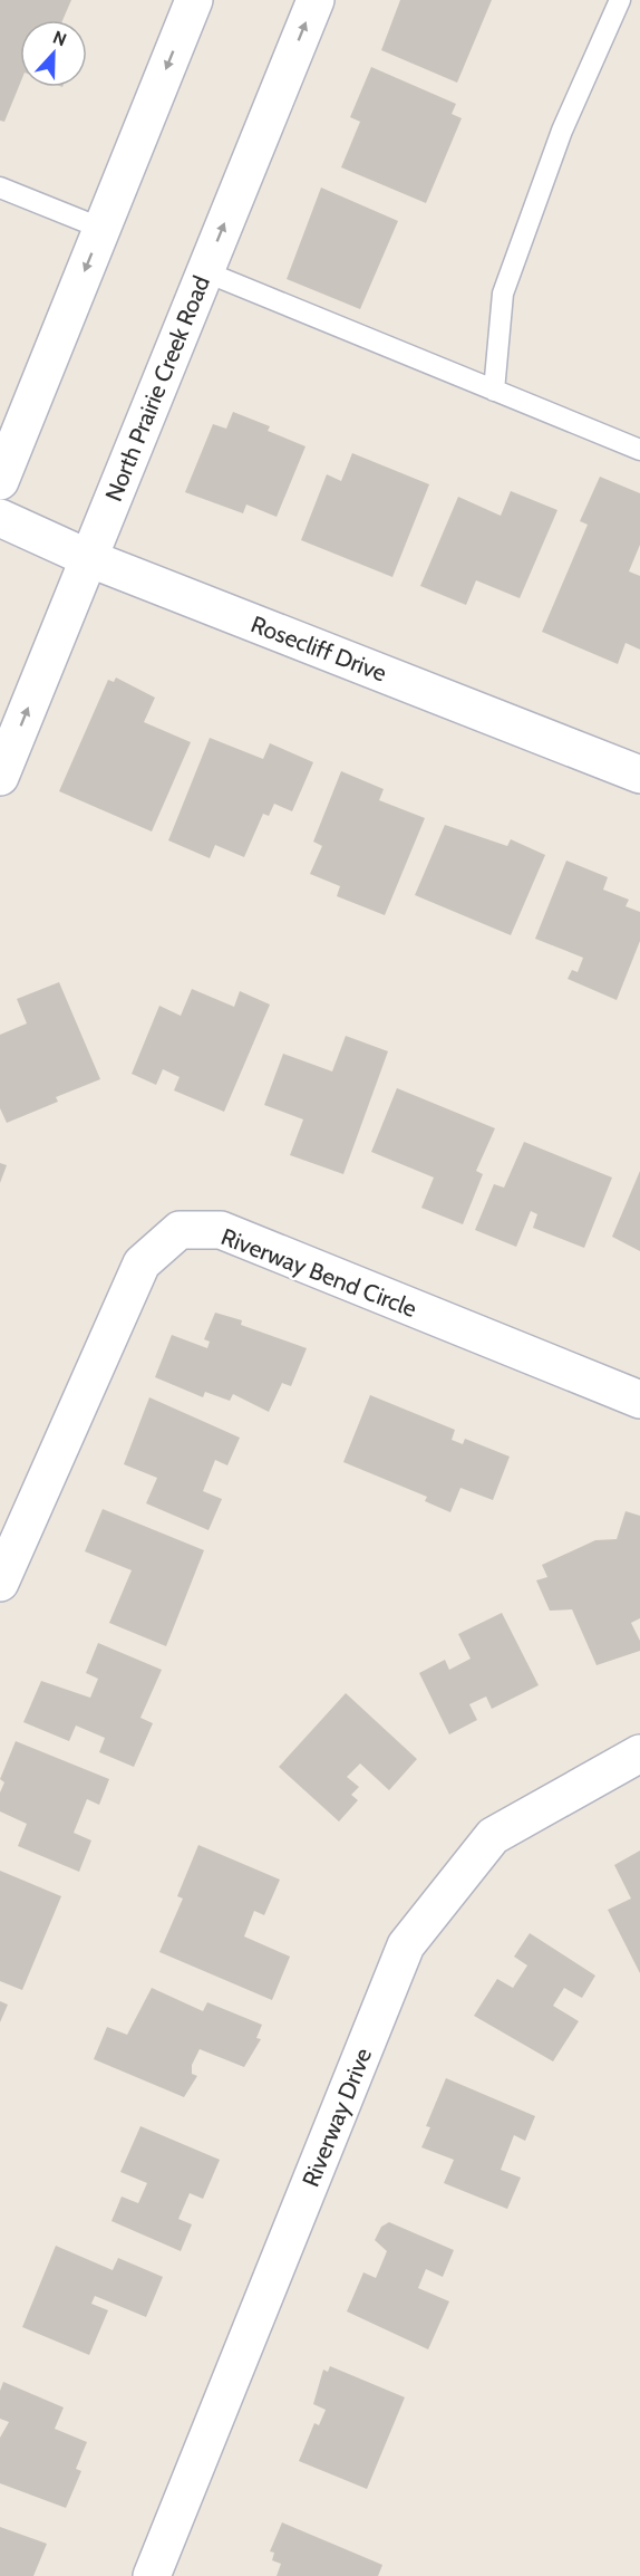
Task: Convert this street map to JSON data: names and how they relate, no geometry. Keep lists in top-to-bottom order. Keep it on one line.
{"streets":{"street":["North Prairie Creek Road","Rosecliff Drive","Riverway Bend Circle","Riverway Drive"]},"crossings":[["North Prairie Creek Road","Rosecliff Drive"]],"north":"top"}
